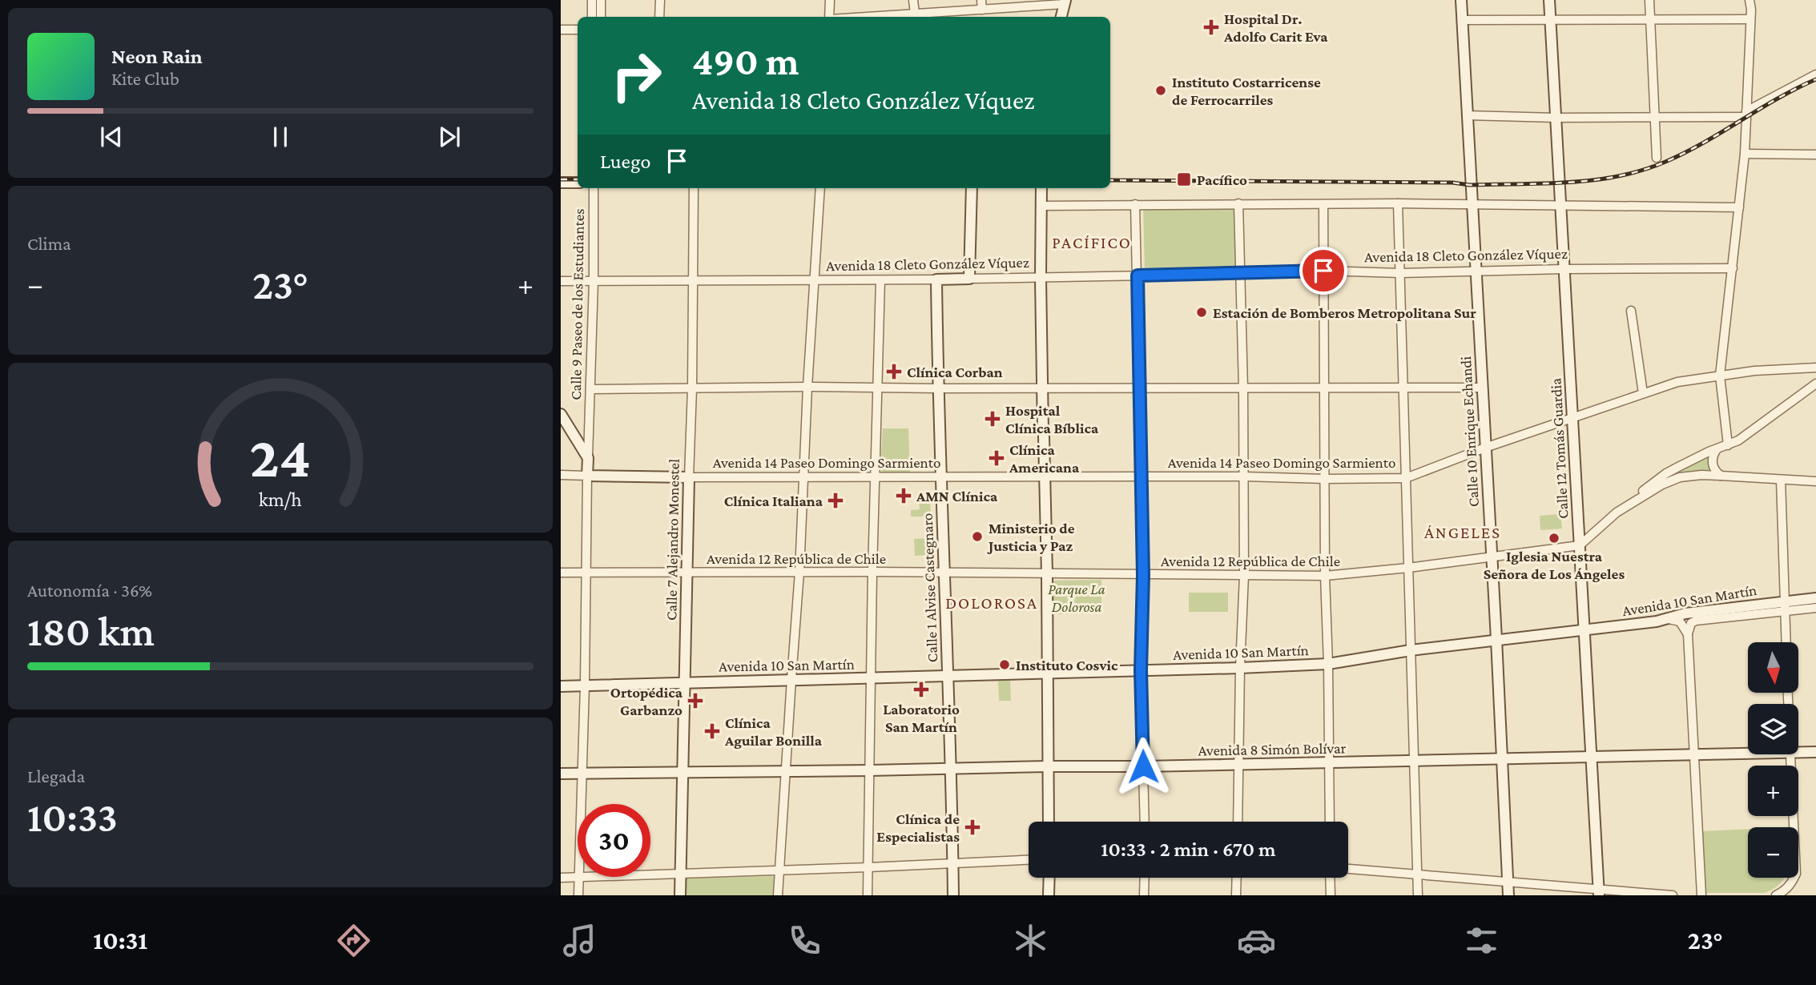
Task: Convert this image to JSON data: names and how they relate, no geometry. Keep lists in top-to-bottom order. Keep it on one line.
{"streets":{"street":["Avenida 18 Cleto González Víquez","Calle 9 Paseo de los Estudiantes","Calle 10 Enrique Echandi","Calle 12 Tomás Guardia","Avenida 14 Paseo Domingo Sarmiento","Calle 7 Alejandro Monestel","Avenida 12 República de Chile","Calle 1 Alvise Castegnaro","Avenida 10 San Martín","Avenida 8 Simón Bolívar"]},"crossings":[["Avenida 18 Cleto González Víquez","Calle 9 Paseo de los Estudiantes"],["Avenida 18 Cleto González Víquez","Calle 10 Enrique Echandi"],["Avenida 18 Cleto González Víquez","Calle 12 Tomás Guardia"],["Avenida 18 Cleto González Víquez","Calle 7 Alejandro Monestel"],["Avenida 18 Cleto González Víquez","Calle 1 Alvise Castegnaro"],["Calle 9 Paseo de los Estudiantes","Avenida 14 Paseo Domingo Sarmiento"],["Calle 9 Paseo de los Estudiantes","Avenida 12 República de Chile"],["Calle 9 Paseo de los Estudiantes","Avenida 10 San Martín"],["Calle 9 Paseo de los Estudiantes","Avenida 8 Simón Bolívar"],["Calle 10 Enrique Echandi","Avenida 14 Paseo Domingo Sarmiento"],["Calle 10 Enrique Echandi","Avenida 12 República de Chile"],["Calle 10 Enrique Echandi","Avenida 10 San Martín"],["Calle 10 Enrique Echandi","Avenida 8 Simón Bolívar"],["Calle 12 Tomás Guardia","Avenida 14 Paseo Domingo Sarmiento"],["Calle 12 Tomás Guardia","Avenida 12 República de Chile"],["Calle 12 Tomás Guardia","Avenida 10 San Martín"],["Calle 12 Tomás Guardia","Avenida 8 Simón Bolívar"],["Avenida 14 Paseo Domingo Sarmiento","Calle 7 Alejandro Monestel"],["Avenida 14 Paseo Domingo Sarmiento","Calle 1 Alvise Castegnaro"],["Calle 7 Alejandro Monestel","Avenida 12 República de Chile"],["Calle 7 Alejandro Monestel","Avenida 10 San Martín"],["Calle 7 Alejandro Monestel","Avenida 8 Simón Bolívar"],["Avenida 12 República de Chile","Calle 1 Alvise Castegnaro"],["Calle 1 Alvise Castegnaro","Avenida 10 San Martín"],["Calle 1 Alvise Castegnaro","Avenida 8 Simón Bolívar"]],"districts":["PACÍFICO","ÁNGELES","DOLOROSA"],"parks":["Parque La Dolorosa"],"places":{"health":["Hospital Dr. Adolfo Carit Eva","Clínica Corban","Hospital Clínica Bíblica","Clínica Americana","AMN Clínica","Clínica Italiana","Laboratorio San Martín","Ortopédica Garbanzo","Clínica Aguilar Bonilla","Clínica de Especialistas"],"other":["Instituto Costarricense de Ferrocarriles","Estación de Bomberos Metropolitana Sur","Ministerio de Justicia y Paz","Iglesia Nuestra Señora de Los Ángeles","Instituto Cosvic"],"transit":["Pacífico"]},"north":"bottom","page":{"turn":["490 m","Avenida 18 Cleto González Víquez"],"song":["Neon Rain","Kite Club"],"then":"Luego","tile":["Clima",["Autonomía · 36%","180 km"],["Llegada","10:33"]],"heat":["−","23°","+"],"map_buttons":["+","−"],"limit":"30","trip":"10:33 · 2 min · 670 m","tabs":["10:31","23°"],"gauge":["24","km/h"]}}
